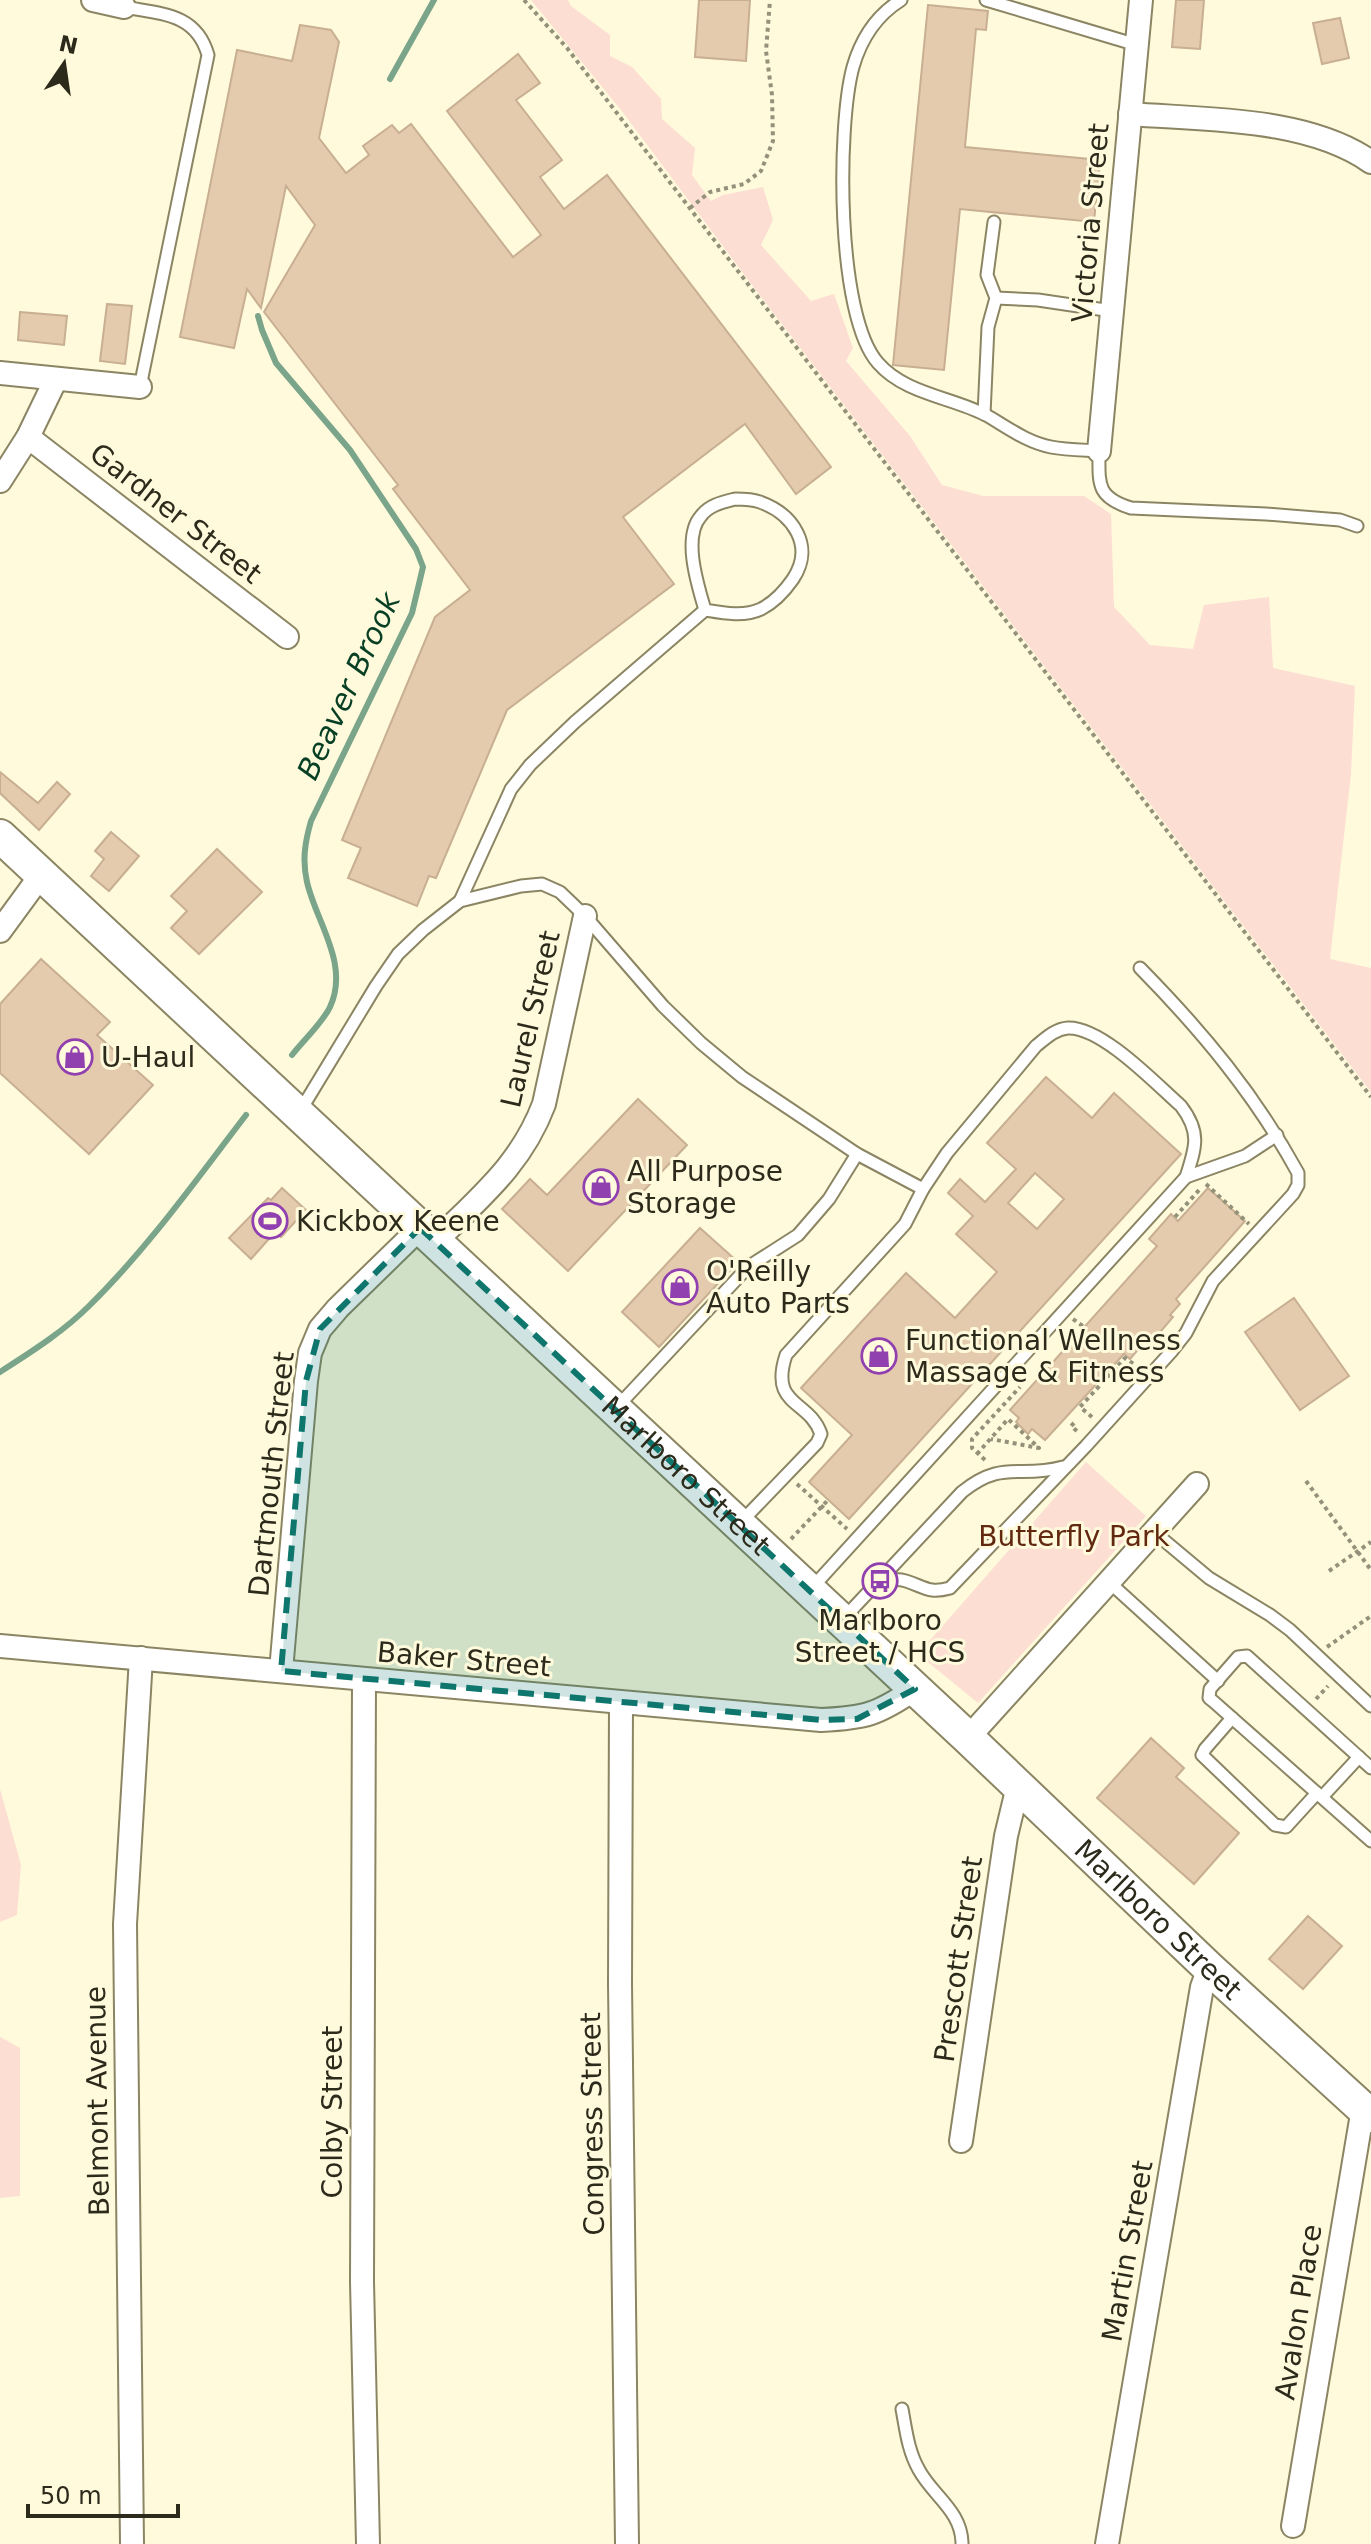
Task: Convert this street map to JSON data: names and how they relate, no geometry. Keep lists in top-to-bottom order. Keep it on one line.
{"streets":{"street":["Victoria Street","Gardner Street","Laurel Street","Dartmouth Street","Marlboro Street","Baker Street","Prescott Street","Belmont Avenue","Colby Street","Congress Street","Martin Street","Avalon Place"]},"crossings":[["Laurel Street","Dartmouth Street"],["Laurel Street","Marlboro Street"],["Dartmouth Street","Marlboro Street"],["Dartmouth Street","Baker Street"],["Marlboro Street","Baker Street"],["Marlboro Street","Prescott Street"],["Marlboro Street","Martin Street"],["Marlboro Street","Avalon Place"],["Baker Street","Belmont Avenue"],["Baker Street","Colby Street"],["Baker Street","Congress Street"]],"water":["Beaver Brook"],"parks":["Butterfly Park"],"places":{"shop":["U-Haul","All Purpose Storage","O'Reilly Auto Parts","Functional Wellness Massage & Fitness"],"sports":["Kickbox Keene"],"bus stop":["Marlboro Street / HCS"]},"scale_bar":"50 m","north":"top"}
